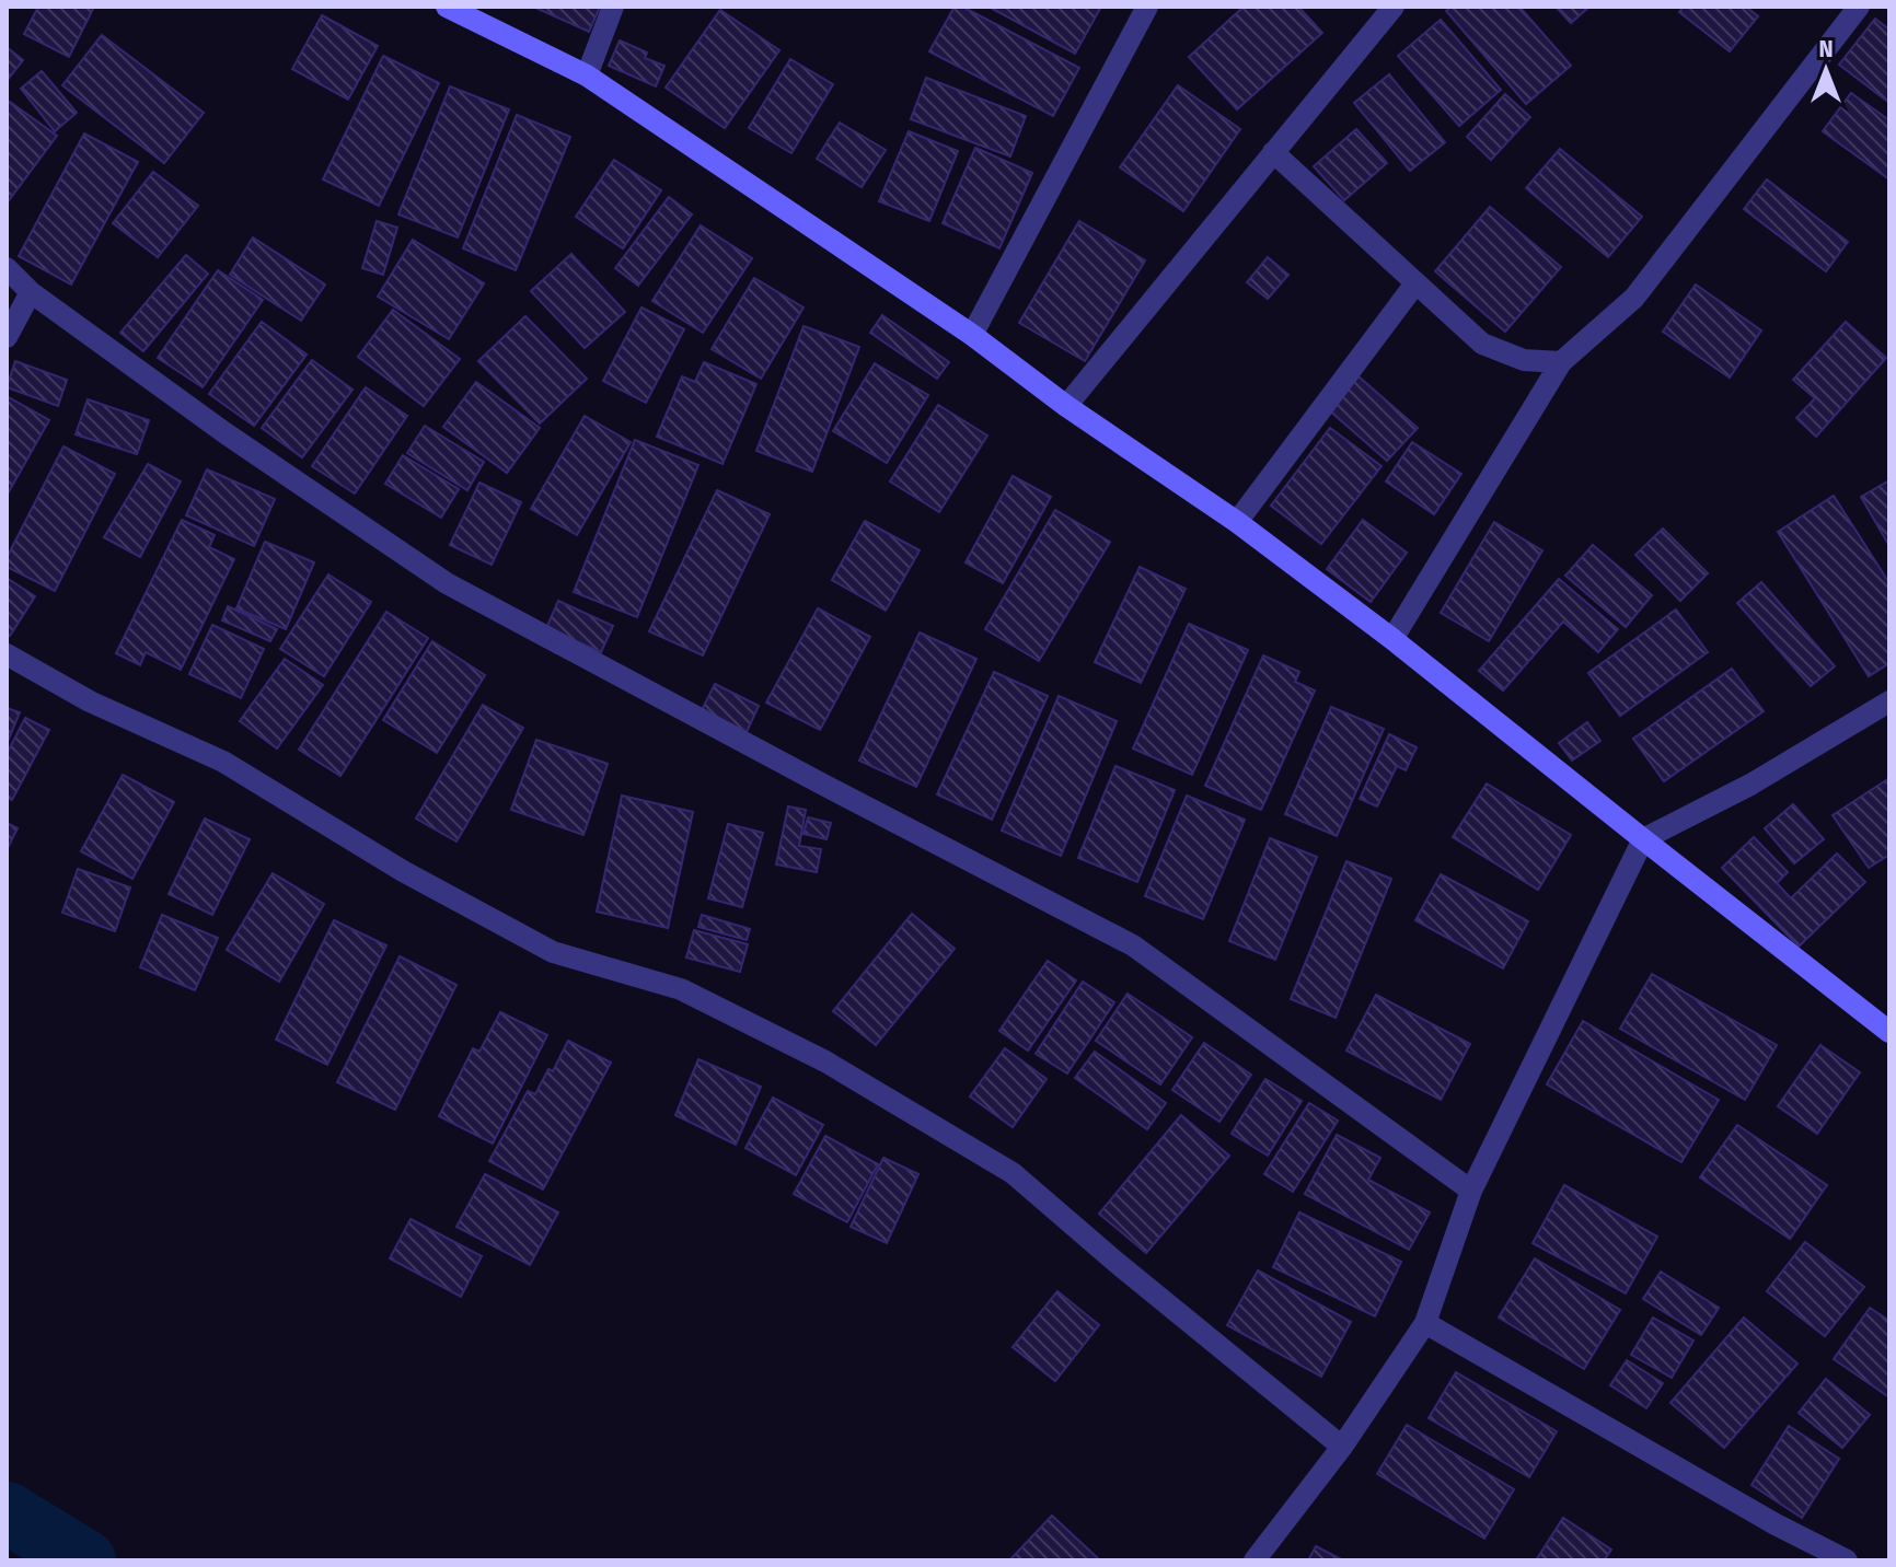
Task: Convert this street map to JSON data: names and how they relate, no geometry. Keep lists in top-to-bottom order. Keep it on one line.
{"north":"top"}
